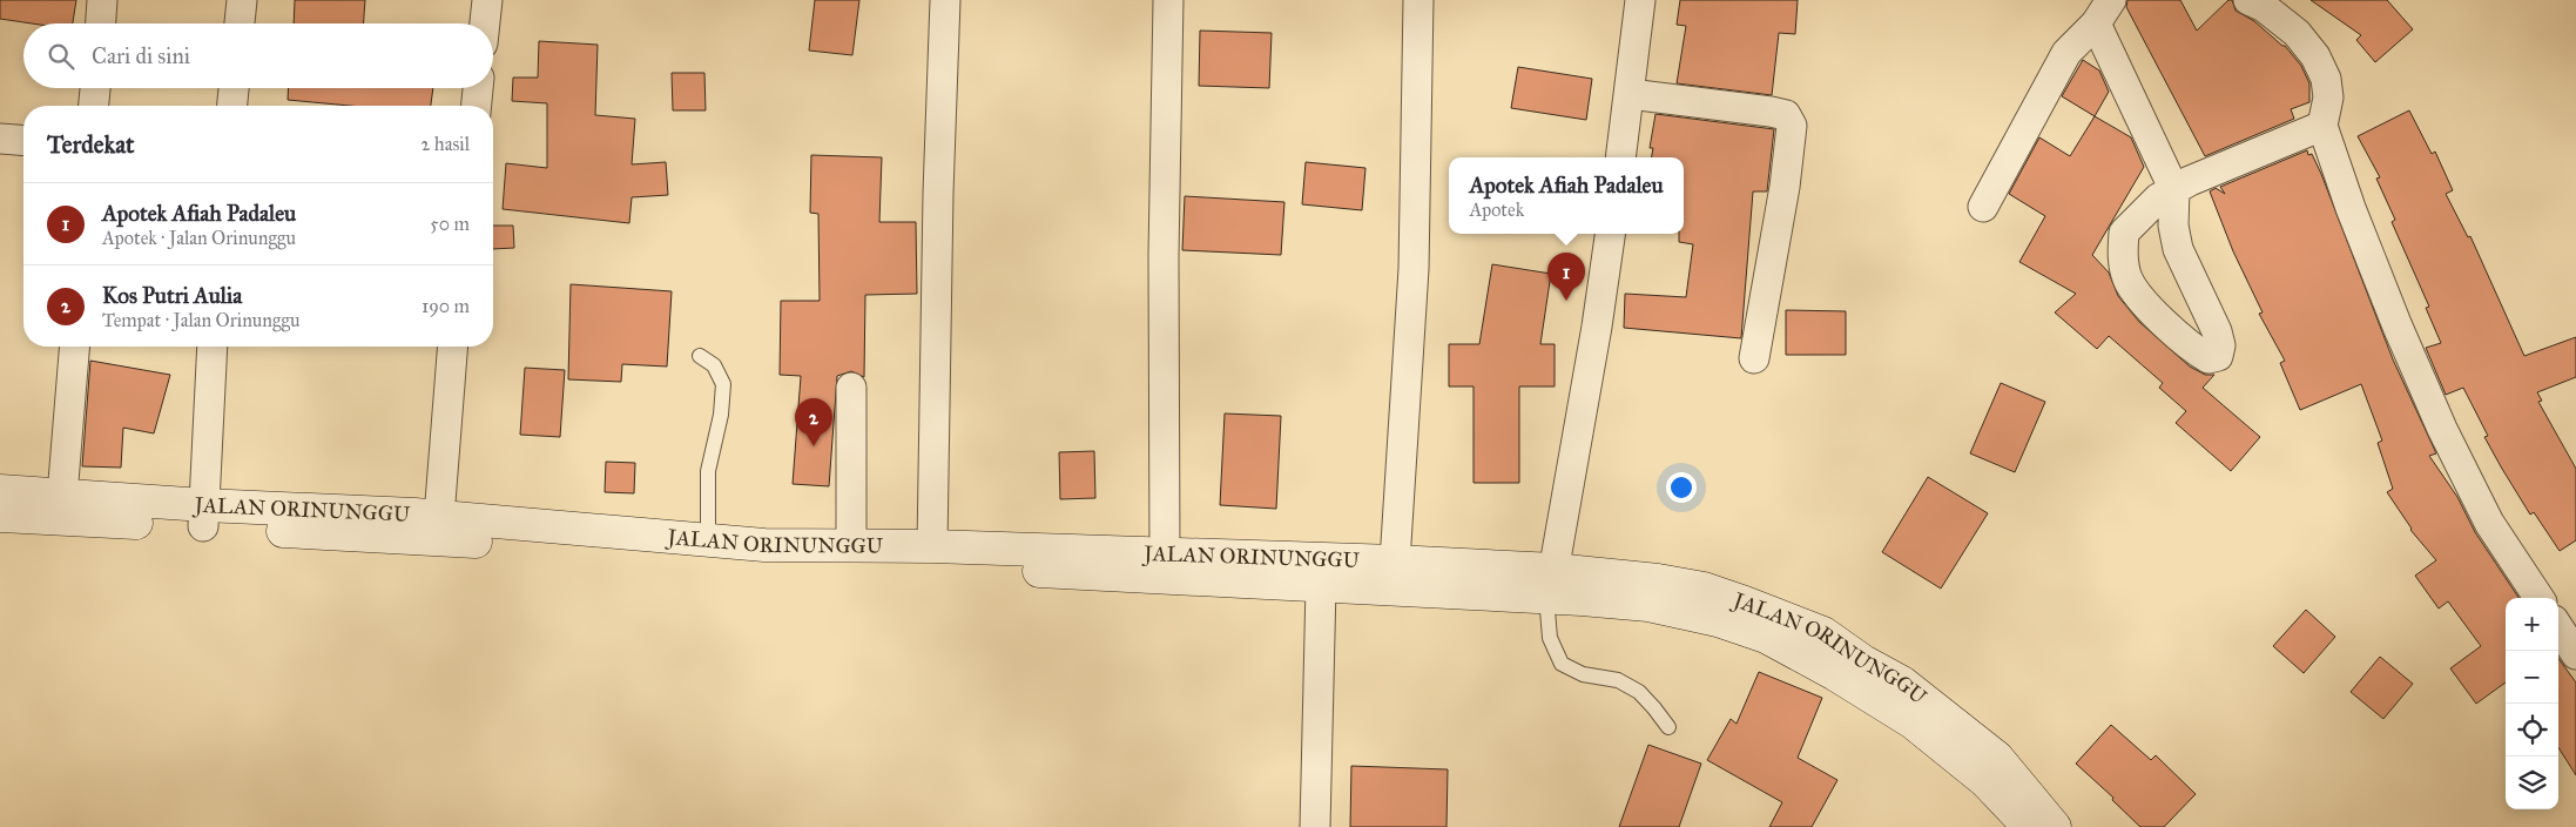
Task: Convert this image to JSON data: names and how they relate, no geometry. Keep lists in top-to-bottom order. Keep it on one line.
{"streets":{"street":["JALAN ORINUNGGU"]},"page":{"search":"Cari di sini","heading":["Terdekat","2 hasil"],"popup":["Apotek Afiah Padaleu","Apotek"],"list":[{"mark":"1","name":"Apotek Afiah Padaleu","note":"Apotek · Jalan Orinunggu","value":"50 m"},{"mark":"2","name":"Kos Putri Aulia","note":"Tempat · Jalan Orinunggu","value":"190 m"}],"pins":["1","2"],"map_buttons":["+","−"]}}
